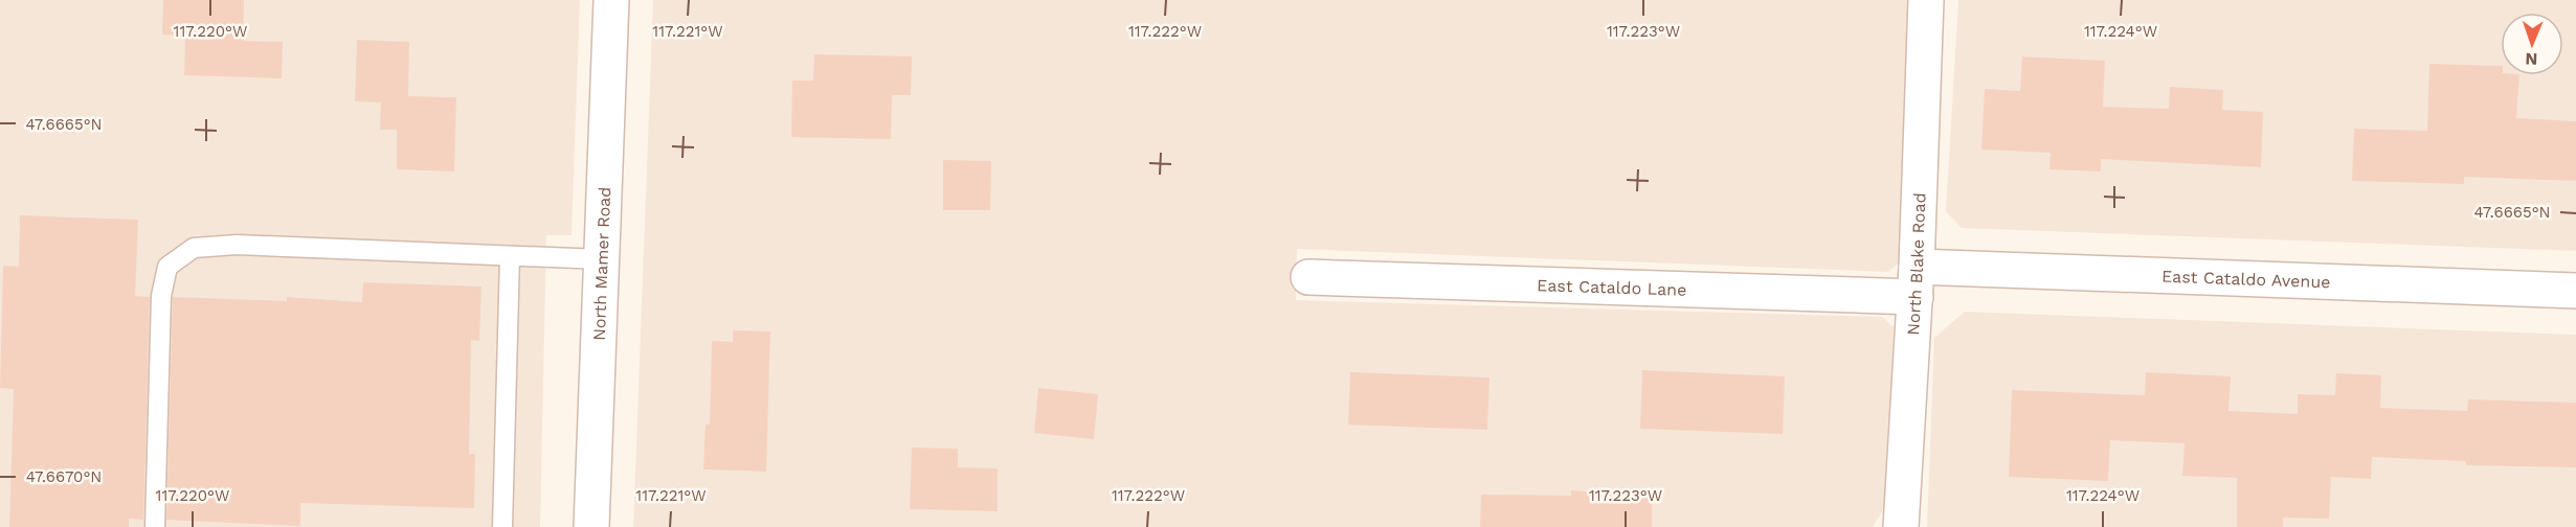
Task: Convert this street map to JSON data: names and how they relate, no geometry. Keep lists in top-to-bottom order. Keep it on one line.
{"streets":{"street":["North Mamer Road","North Blake Road","East Cataldo Avenue","East Cataldo Lane"]},"crossings":[["North Blake Road","East Cataldo Avenue"],["North Blake Road","East Cataldo Lane"],["East Cataldo Avenue","East Cataldo Lane"]],"north":"bottom","coordinates":["117.220°W","117.221°W","117.222°W","117.223°W","117.224°W","47.6665°N","47.6670°N"]}
